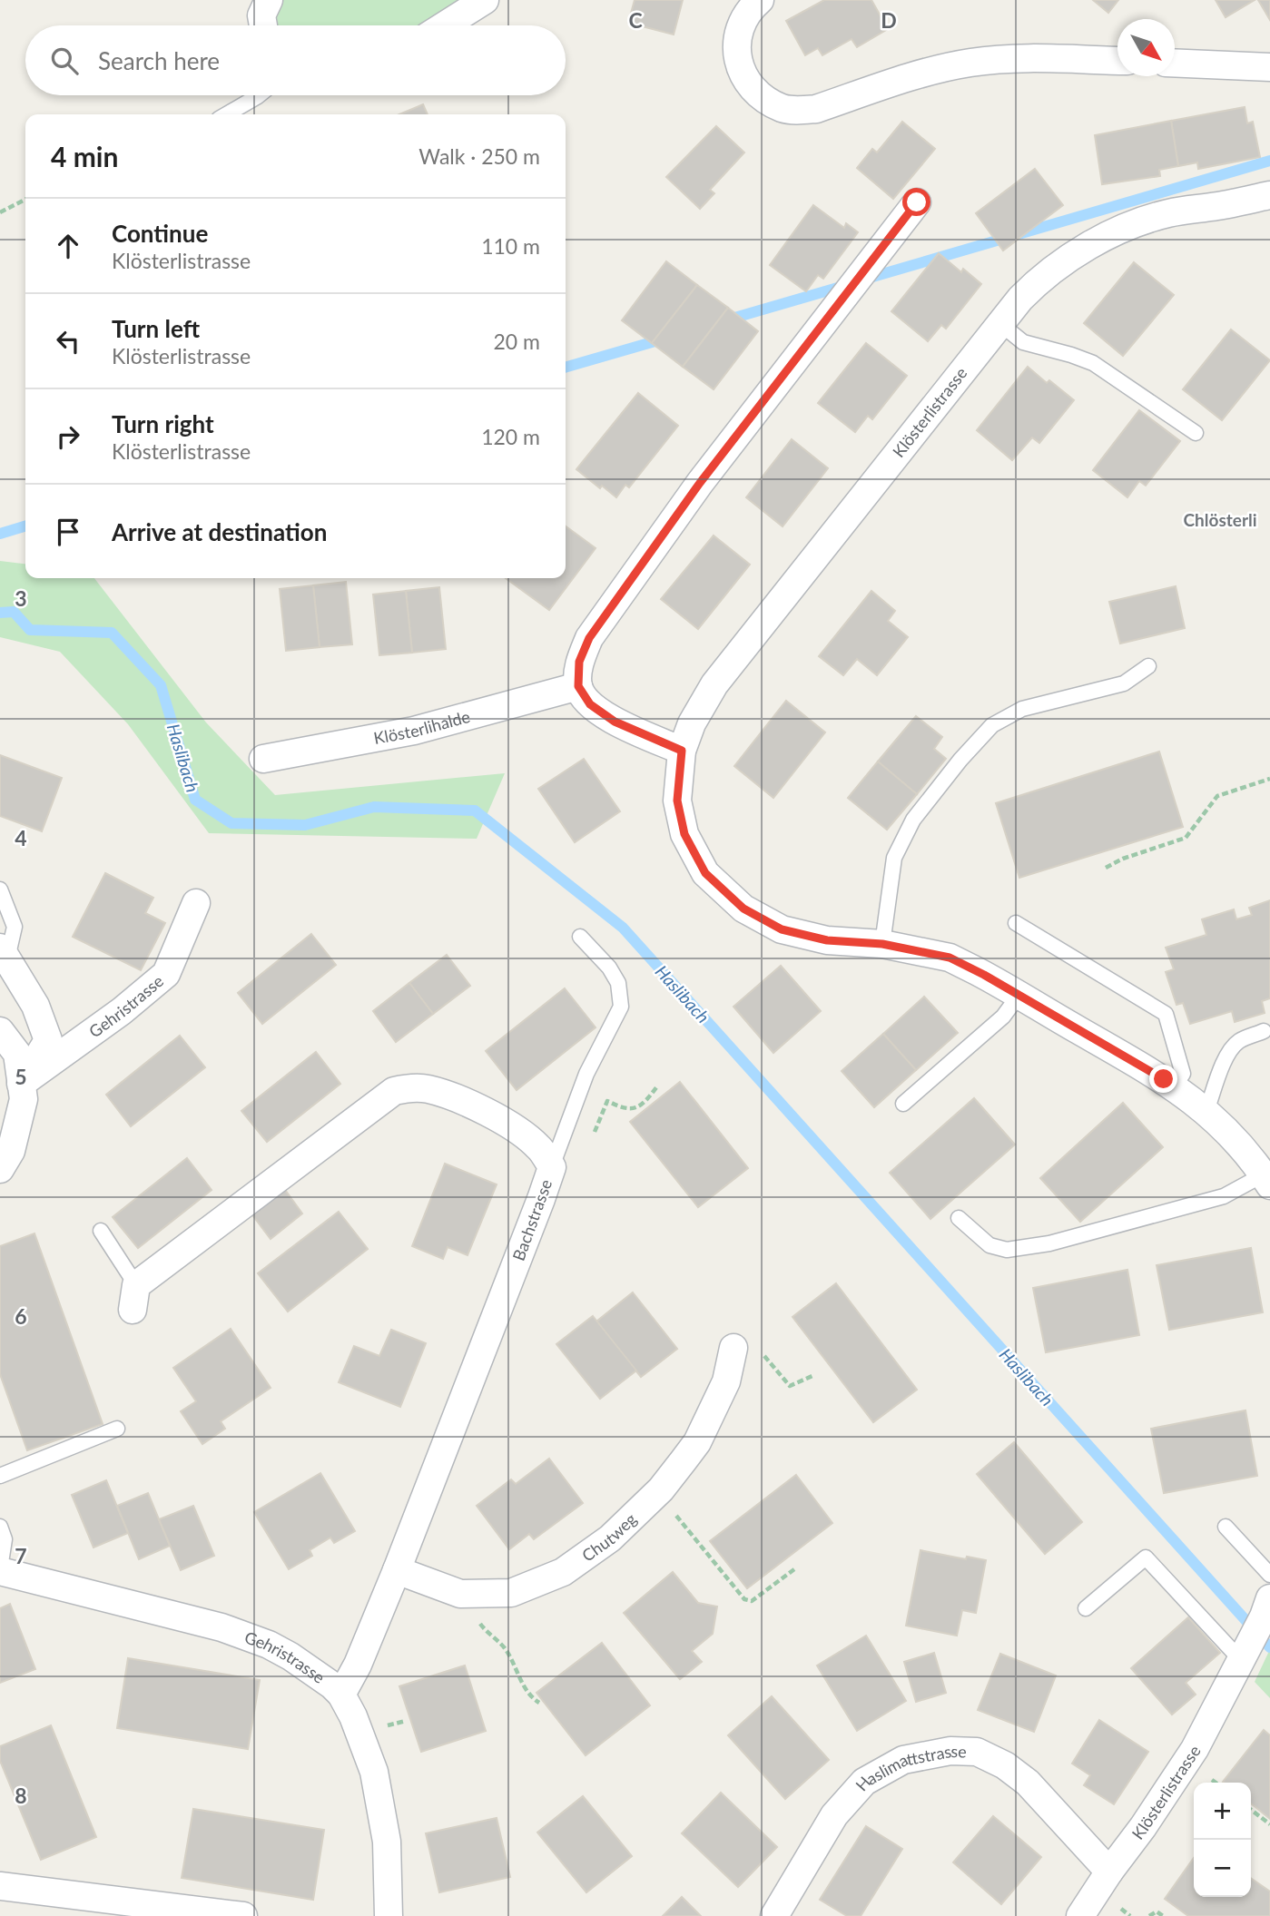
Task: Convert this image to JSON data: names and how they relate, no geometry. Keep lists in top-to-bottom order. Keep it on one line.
{"streets":{"street":["Klösterlistrasse","Klösterlihalde","Gehristrasse","Bachstrasse","Chutweg","Haslimattstrasse"]},"crossings":[["Klösterlistrasse","Haslimattstrasse"],["Gehristrasse","Bachstrasse"],["Bachstrasse","Chutweg"]],"districts":["Chlösterli"],"water":["Haslibach"],"north":"bottom right","page":{"search":"Search here","heading":["4 min","Walk · 250 m"],"list":[["Continue","Klösterlistrasse","110 m"],["Turn left","Klösterlistrasse","20 m"],["Turn right","Klösterlistrasse","120 m"],"Arrive at destination"],"map_buttons":["+","−"]},"grid":{"columns":["C","D"],"rows":["3","4","5","6","7","8"]}}
